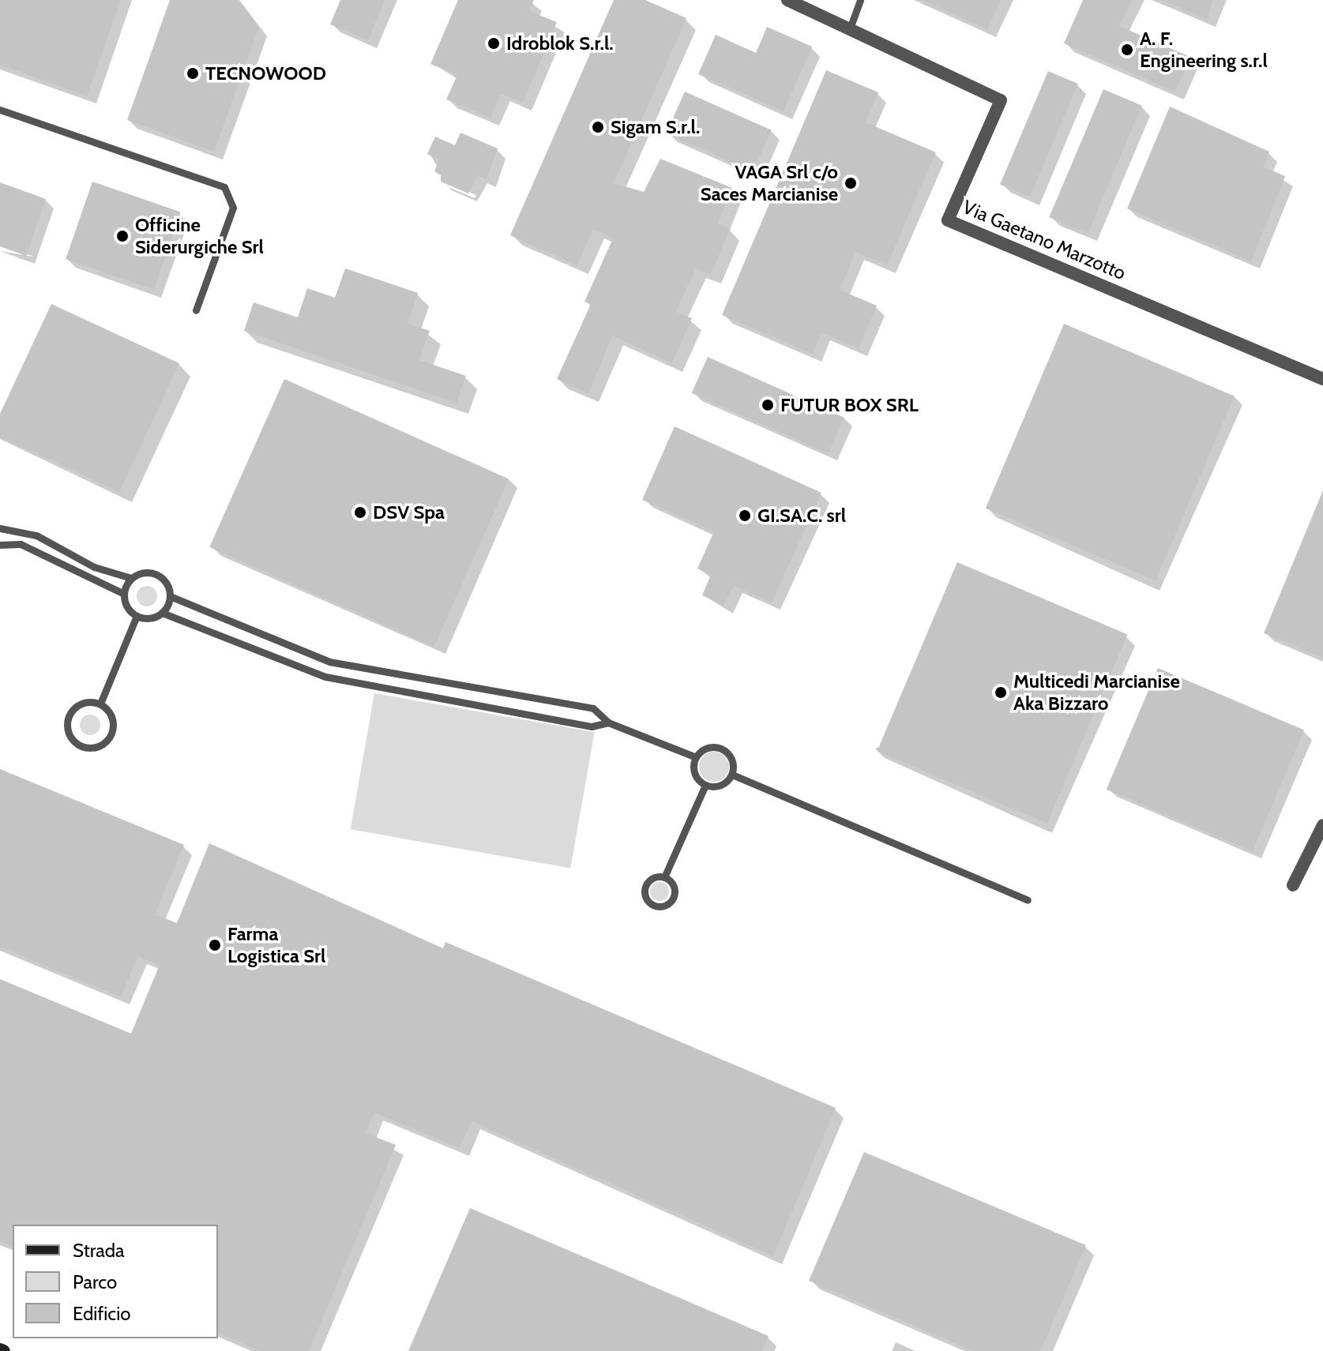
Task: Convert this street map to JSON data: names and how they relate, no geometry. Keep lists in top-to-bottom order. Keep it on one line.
{"streets":{"street":["Via Gaetano Marzotto"]},"places":["Idroblok S.r.l.","A. F. Engineering s.r.l","TECNOWOOD","Sigam S.r.l.","VAGA Srl c/o Saces Marcianise","Officine Siderurgiche Srl","FUTUR BOX SRL","DSV Spa","GI.SA.C. srl","Multicedi Marcianise Aka Bizzaro","Farma Logistica Srl"],"legend":["Strada","Parco","Edificio"]}
